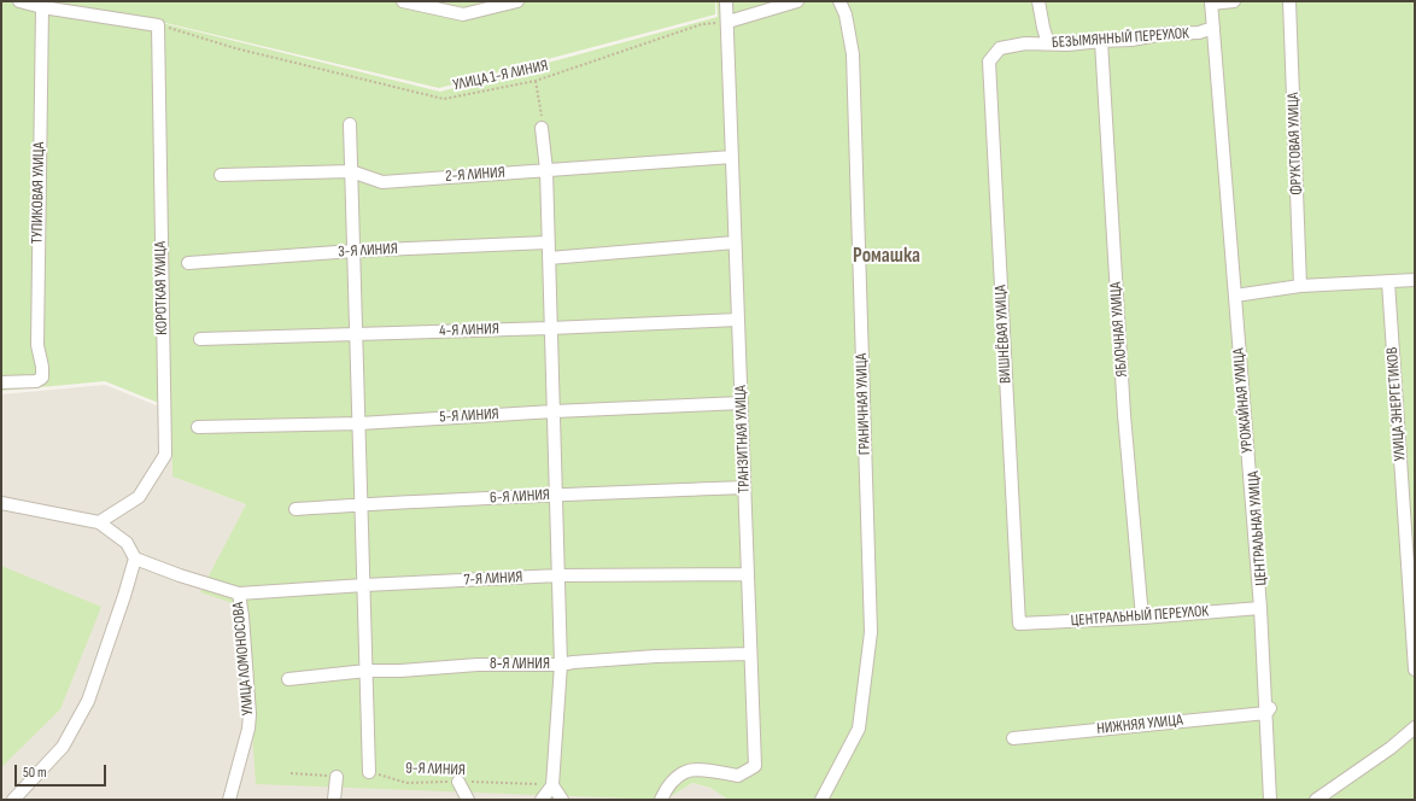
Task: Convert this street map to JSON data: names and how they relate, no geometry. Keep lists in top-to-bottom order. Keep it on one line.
{"streets":{"street":["БЕЗЫМЯННЫЙ ПЕРЕУЛОК","ФРУКТОВАЯ УЛИЦА","2-Я ЛИНИЯ","ТУПИКОВАЯ УЛИЦА","3-Я ЛИНИЯ","КОРОТКАЯ УЛИЦА","ЯБЛОЧНАЯ УЛИЦА","4-Я ЛИНИЯ","ВИШНЁВАЯ УЛИЦА","УРОЖАЙНАЯ УЛИЦА","ГРАНИЧНАЯ УЛИЦА","УЛИЦА ЭНЕРГЕТИКОВ","5-Я ЛИНИЯ","ТРАНЗИТНАЯ УЛИЦА","6-Я ЛИНИЯ","ЦЕНТРАЛЬНАЯ УЛИЦА","7-Я ЛИНИЯ","ЦЕНТРАЛЬНЫЙ ПЕРЕУЛОК","УЛИЦА ЛОМОНОСОВА","8-Я ЛИНИЯ"],"path":["УЛИЦА 1-Я ЛИНИЯ","9-Я ЛИНИЯ"]},"crossings":[["БЕЗЫМЯННЫЙ ПЕРЕУЛОК","ЯБЛОЧНАЯ УЛИЦА"],["БЕЗЫМЯННЫЙ ПЕРЕУЛОК","ВИШНЁВАЯ УЛИЦА"],["БЕЗЫМЯННЫЙ ПЕРЕУЛОК","УРОЖАЙНАЯ УЛИЦА"],["УЛИЦА 1-Я ЛИНИЯ","КОРОТКАЯ УЛИЦА"],["УЛИЦА 1-Я ЛИНИЯ","ТРАНЗИТНАЯ УЛИЦА"],["2-Я ЛИНИЯ","ТРАНЗИТНАЯ УЛИЦА"],["ЯБЛОЧНАЯ УЛИЦА","ЦЕНТРАЛЬНЫЙ ПЕРЕУЛОК"],["4-Я ЛИНИЯ","ТРАНЗИТНАЯ УЛИЦА"],["ВИШНЁВАЯ УЛИЦА","ЦЕНТРАЛЬНЫЙ ПЕРЕУЛОК"],["УРОЖАЙНАЯ УЛИЦА","ЦЕНТРАЛЬНАЯ УЛИЦА"],["УРОЖАЙНАЯ УЛИЦА","ЦЕНТРАЛЬНЫЙ ПЕРЕУЛОК"],["5-Я ЛИНИЯ","ТРАНЗИТНАЯ УЛИЦА"],["ТРАНЗИТНАЯ УЛИЦА","6-Я ЛИНИЯ"],["ТРАНЗИТНАЯ УЛИЦА","7-Я ЛИНИЯ"],["ТРАНЗИТНАЯ УЛИЦА","8-Я ЛИНИЯ"],["7-Я ЛИНИЯ","УЛИЦА ЛОМОНОСОВА"]],"districts":["Ромашка"],"scale_bar":"50 m"}
